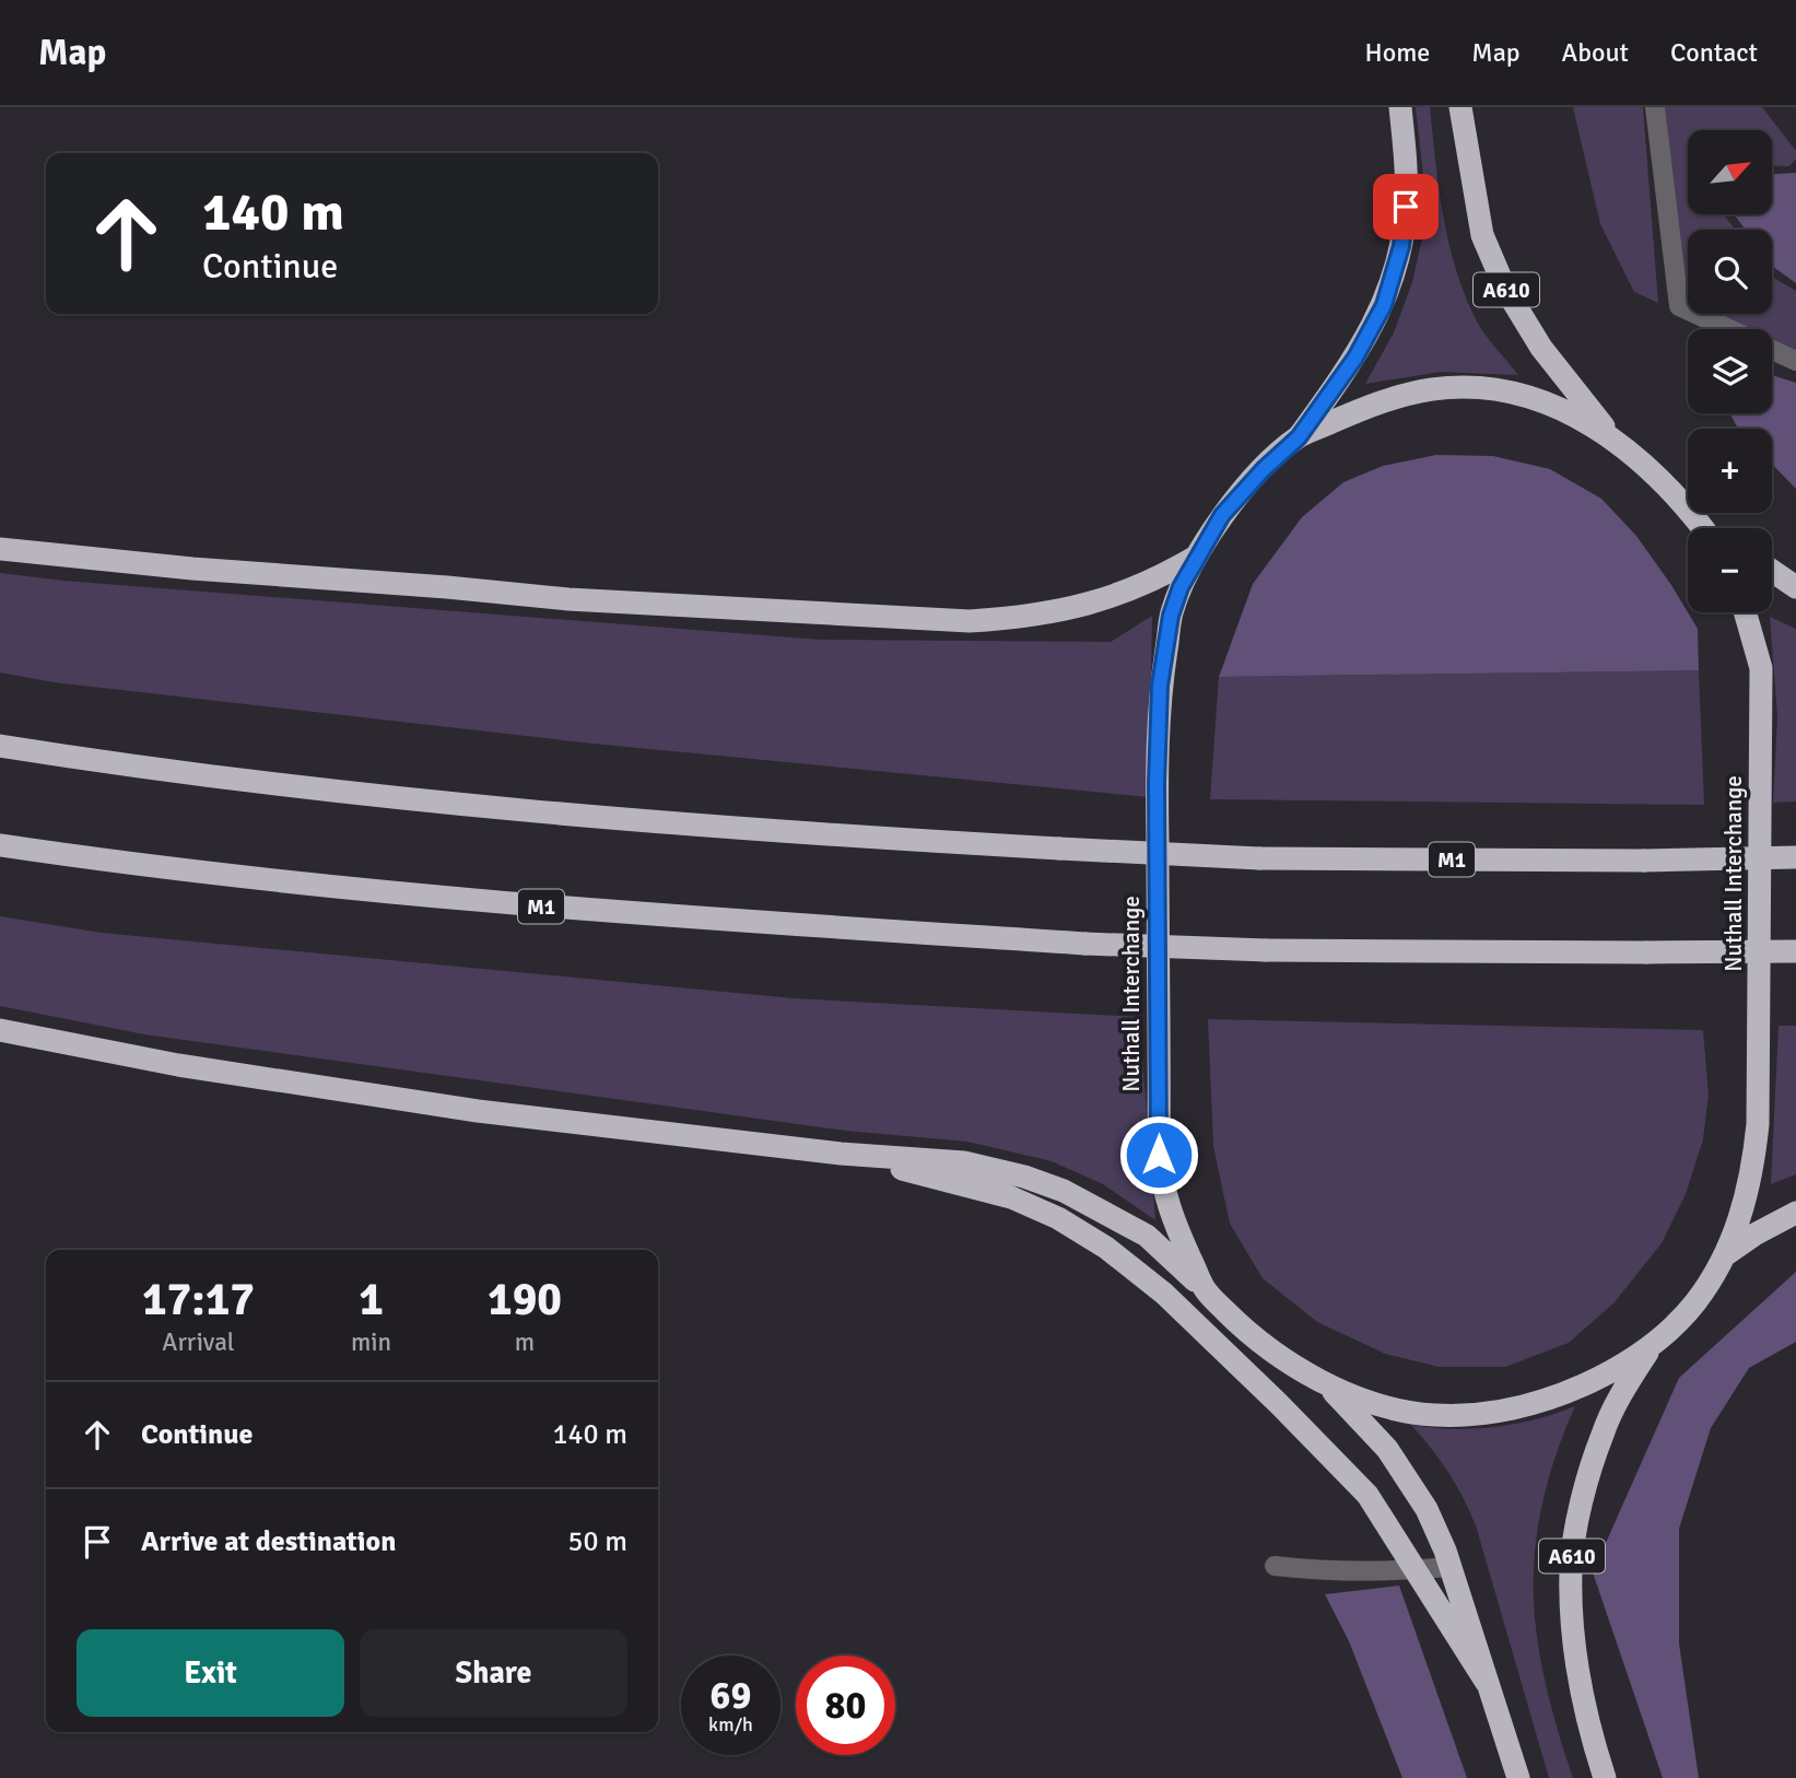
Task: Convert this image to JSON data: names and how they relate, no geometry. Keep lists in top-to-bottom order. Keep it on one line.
{"streets":{"highway":["A610","M1","Nuthall Interchange"]},"crossings":[["A610","Nuthall Interchange"]],"north":"top right","page":{"header":"Map","nav":["Home","Map","About","Contact"],"map_buttons":["+","−"],"turn":["140 m","Continue"],"eta":["17:17","Arrival","1","min","190","m"],"list":[{"name":"Continue","value":"140 m"},{"name":"Arrive at destination","value":"50 m"}],"buttons":["Exit","Share"],"speed":"69 km/h","limit":"80"}}
